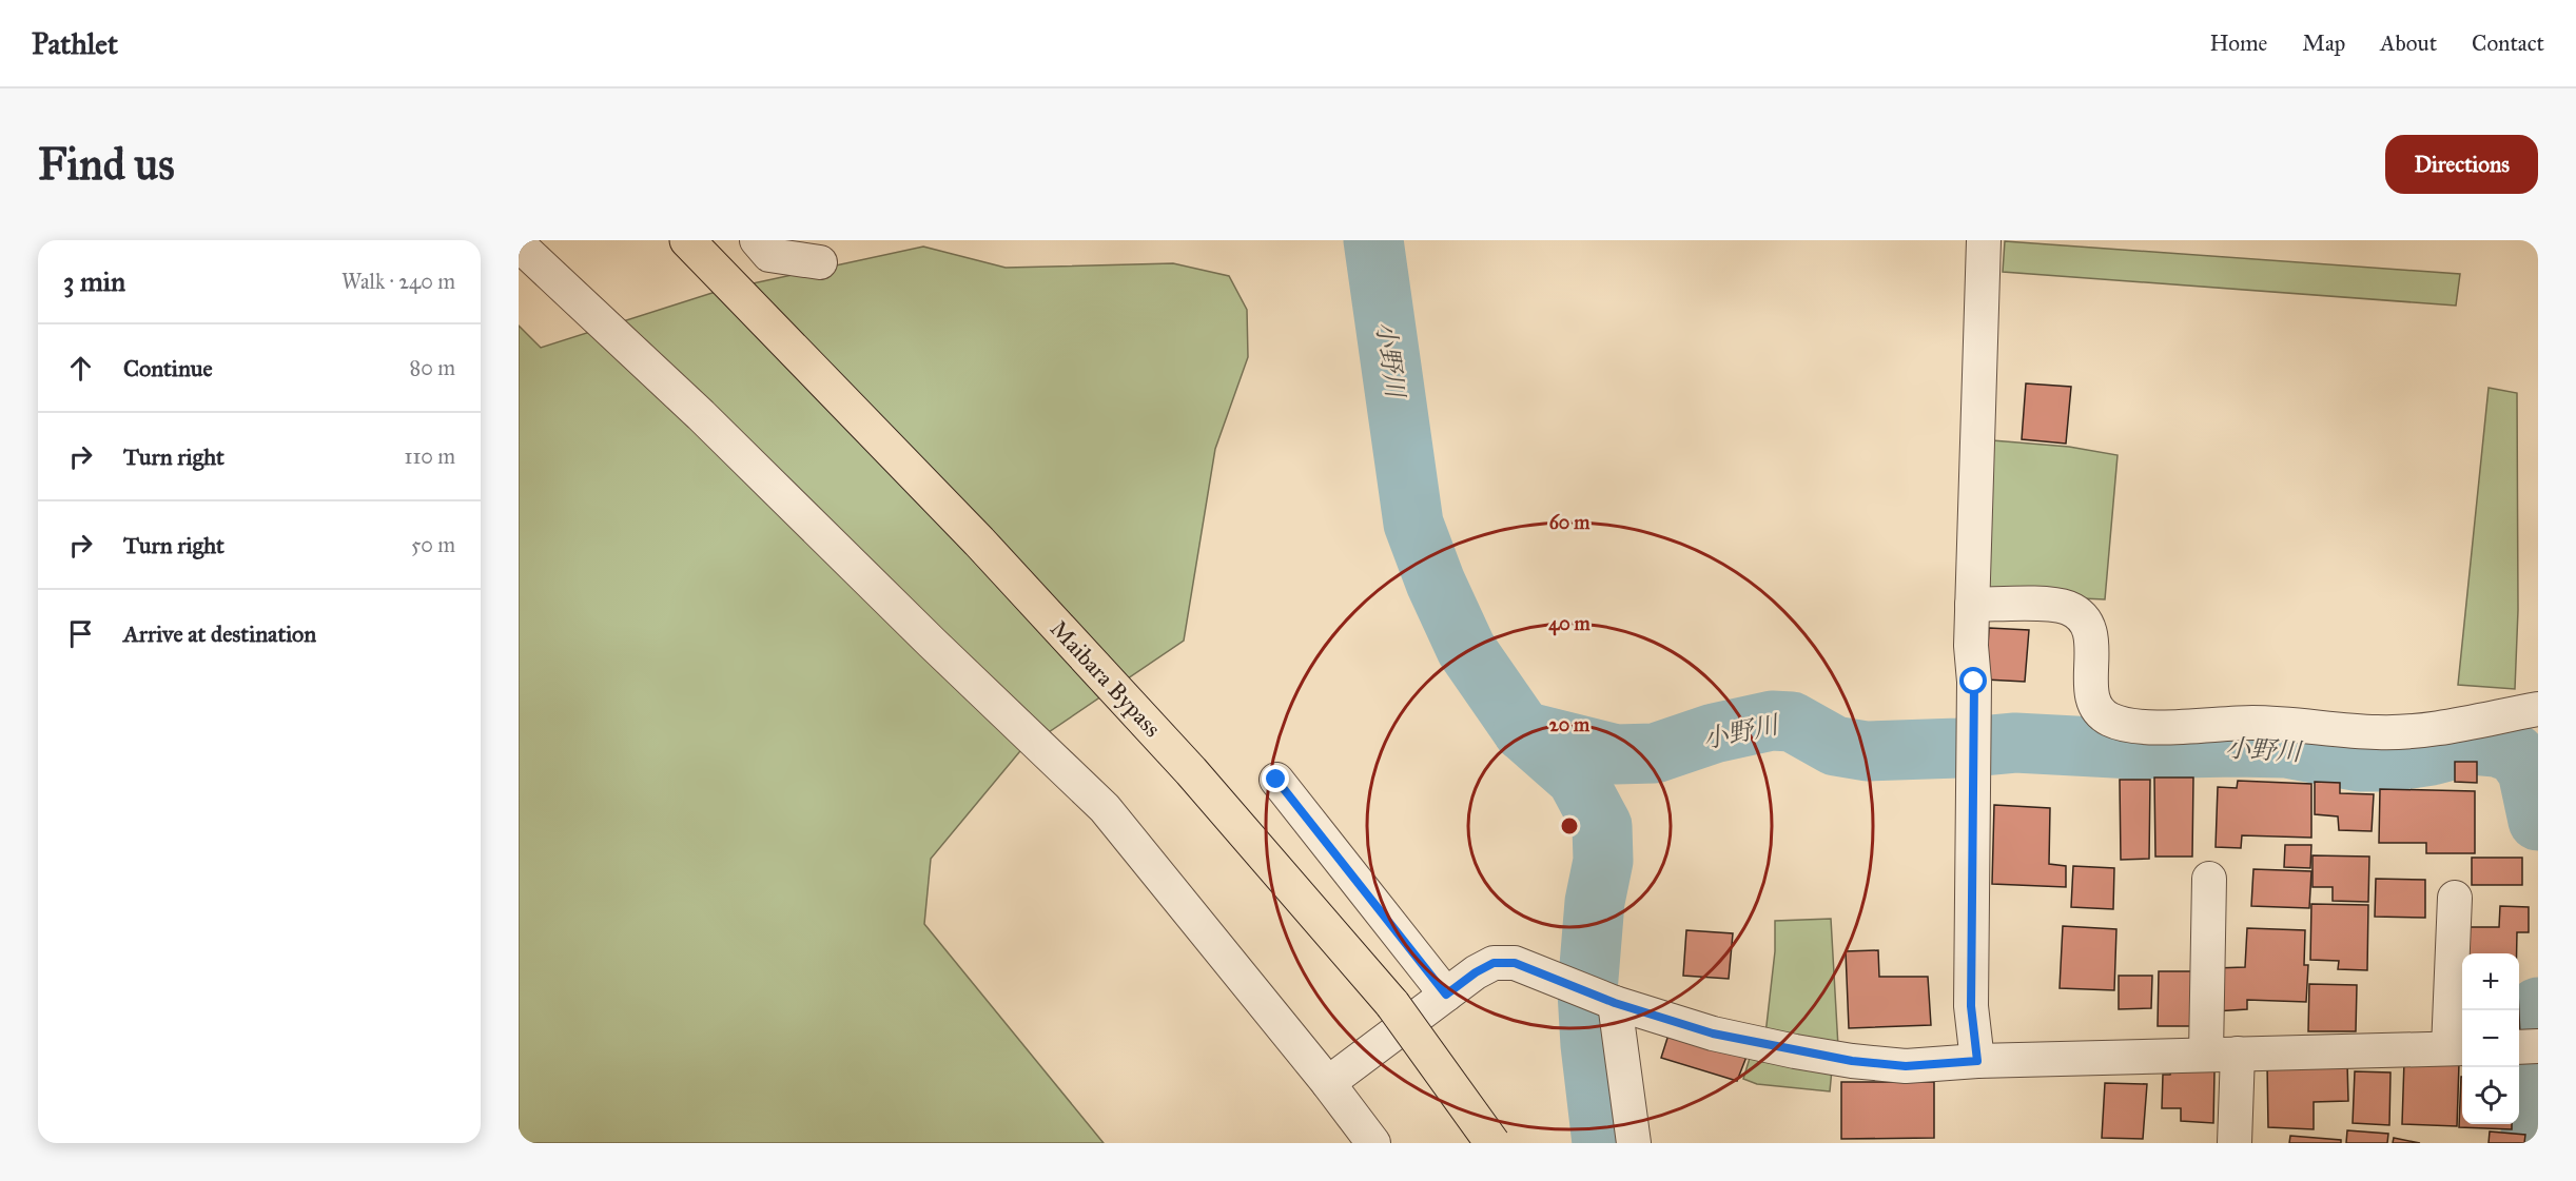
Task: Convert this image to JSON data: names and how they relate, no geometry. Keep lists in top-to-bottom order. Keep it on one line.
{"streets":{"highway":["Maibara Bypass"]},"water":["小野川"],"page":{"header":"Pathlet","nav":["Home","Map","About","Contact"],"buttons":"Directions","title":"Find us","heading":["3 min","Walk · 240 m"],"list":[["Continue","80 m"],["Turn right","110 m"],["Turn right","50 m"],"Arrive at destination"],"map_buttons":["+","−"]},"rings":["60 m","40 m","20 m"]}
